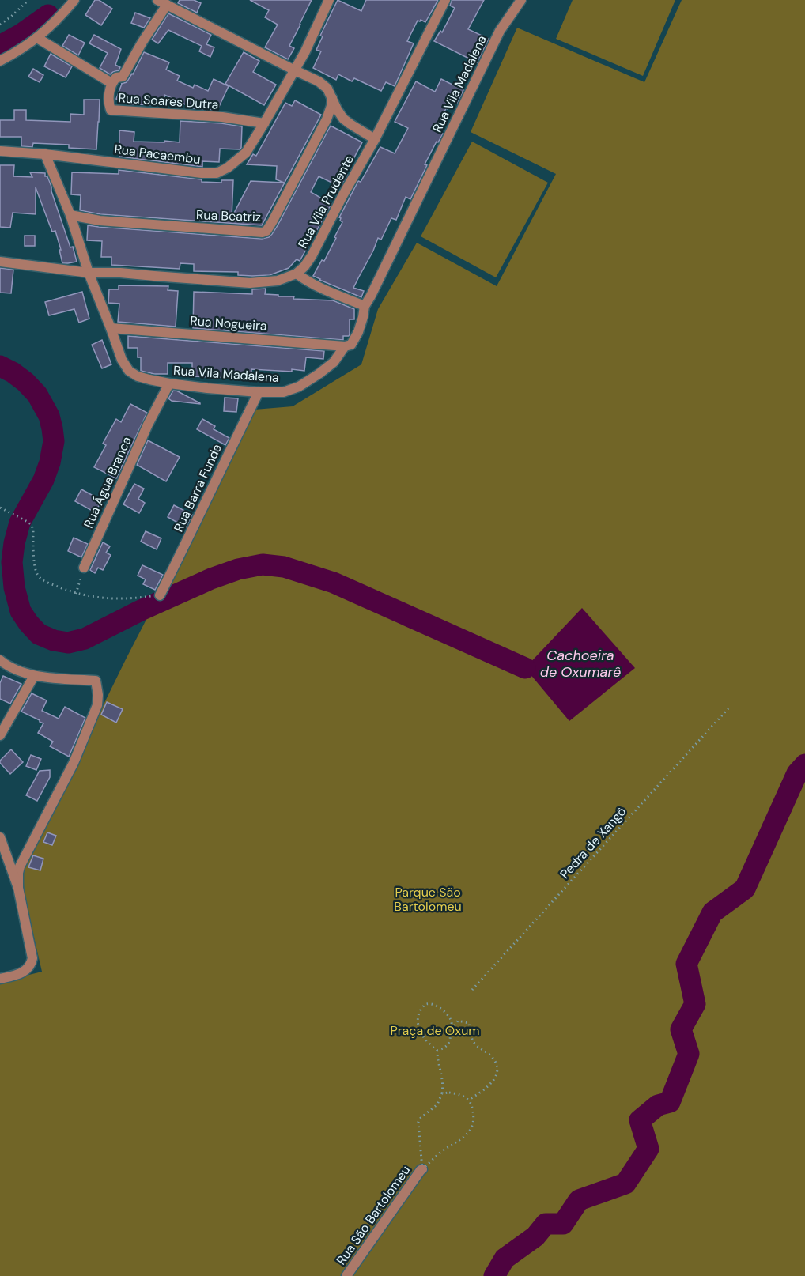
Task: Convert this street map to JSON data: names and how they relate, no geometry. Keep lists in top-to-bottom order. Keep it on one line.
{"streets":{"street":["Rua Vila Madalena","Rua Soares Dutra","Rua Pacaembu","Rua Vila Prudente","Rua Beatriz","Rua Nogueira","Rua Água Branca","Rua Barra Funda","Rua São Bartolomeu"],"path":["Pedra de Xangô"]},"crossings":[["Rua Vila Madalena","Rua Pacaembu"],["Rua Vila Madalena","Rua Beatriz"],["Rua Vila Madalena","Rua Nogueira"],["Rua Vila Madalena","Rua Água Branca"],["Rua Vila Madalena","Rua Barra Funda"],["Rua Soares Dutra","Rua Pacaembu"]],"water":["Cachoeira de Oxumarê"],"parks":["Parque São Bartolomeu","Praça de Oxum"]}
